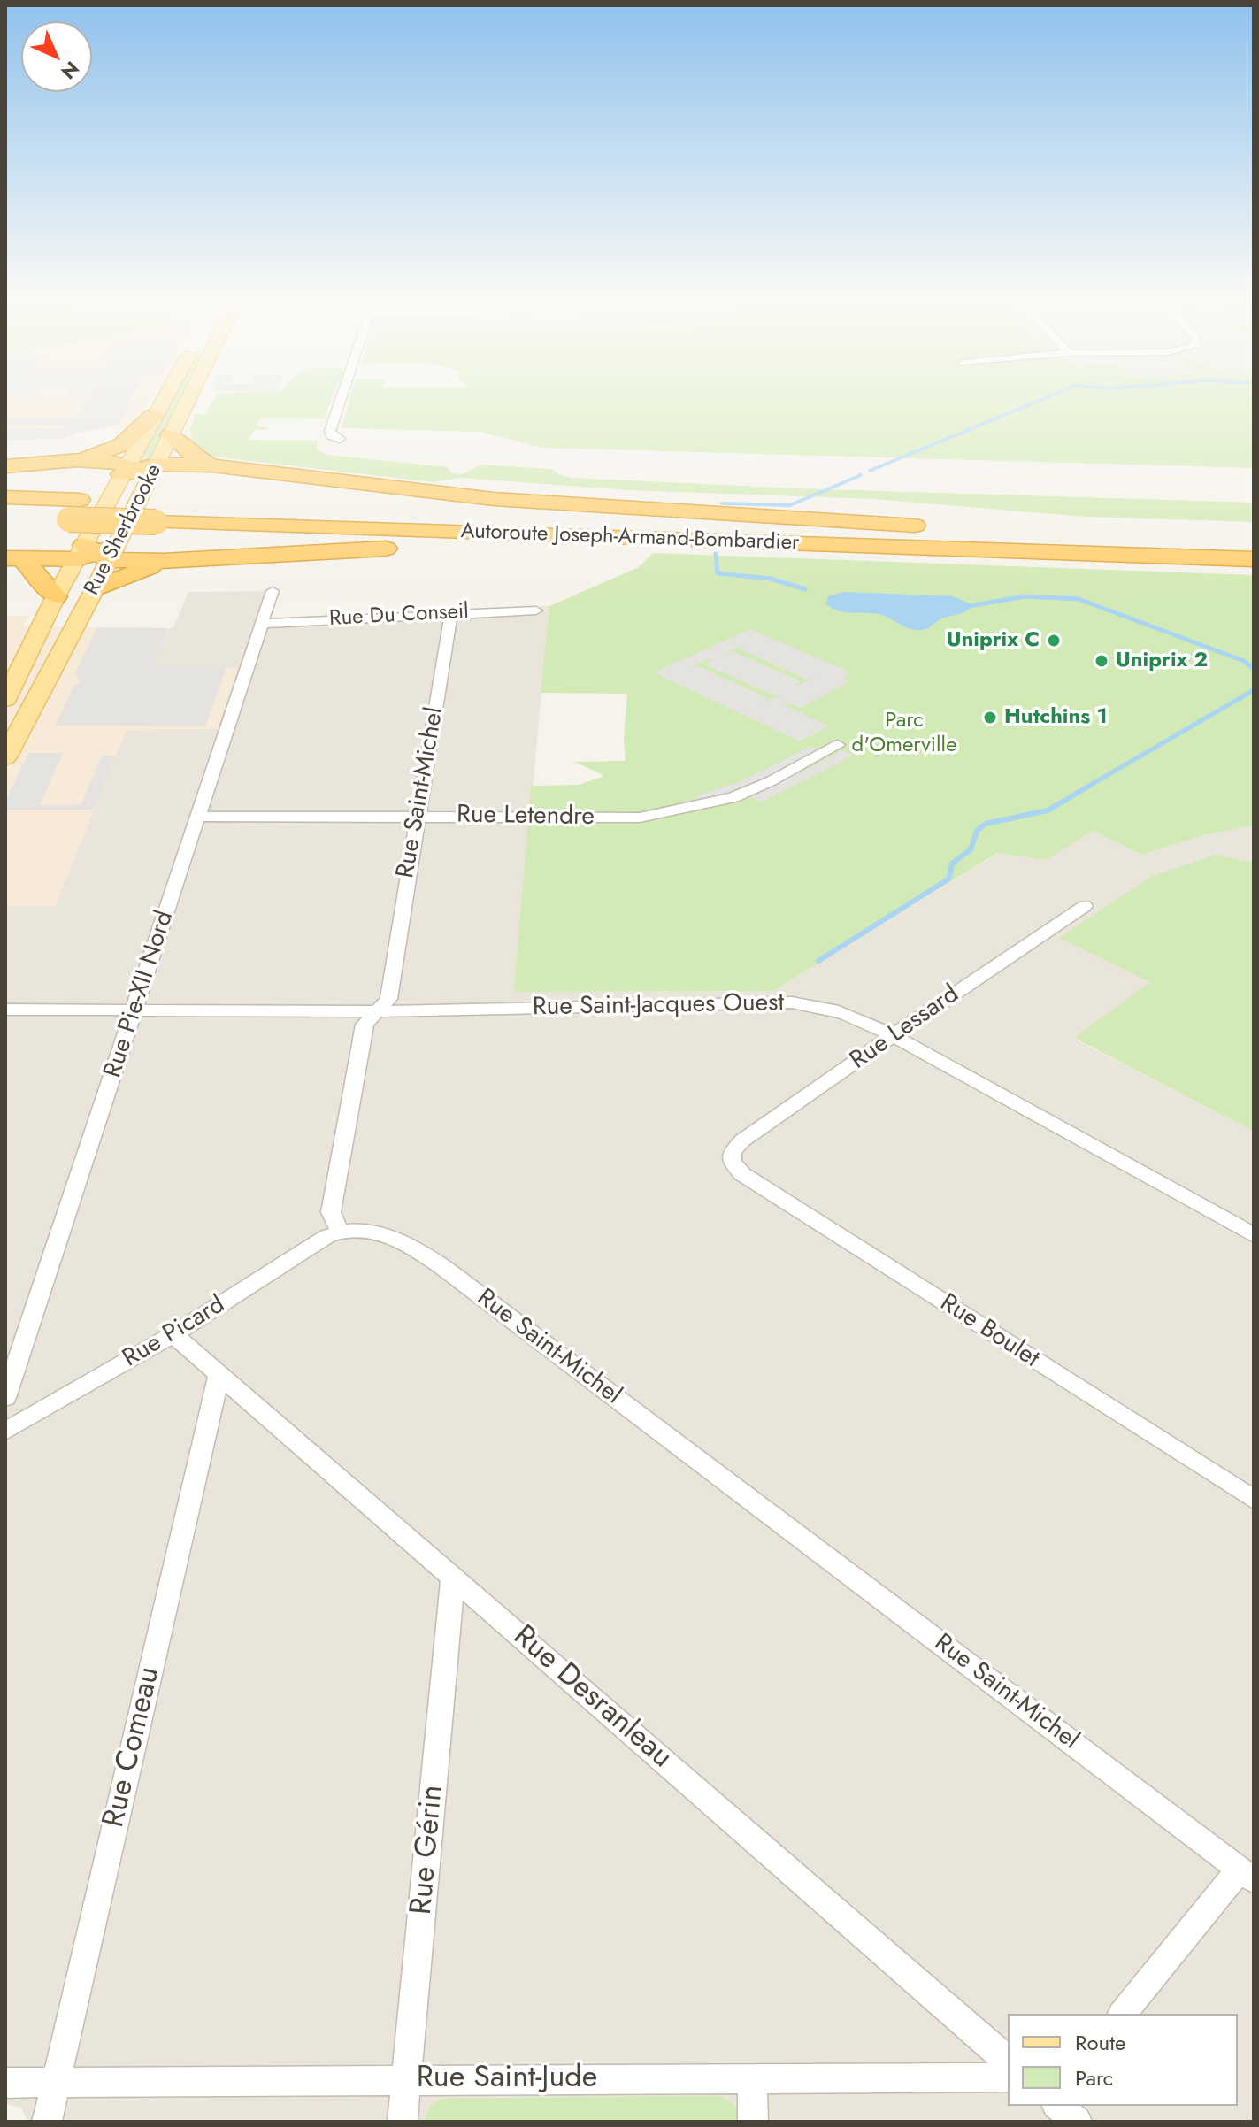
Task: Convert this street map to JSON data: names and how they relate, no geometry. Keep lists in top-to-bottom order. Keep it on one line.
{"streets":{"highway":["Autoroute Joseph-Armand-Bombardier"],"main road":["Rue Sherbrooke"],"street":["Rue Du Conseil","Rue Saint-Michel","Rue Letendre","Rue Pie-XII Nord","Rue Saint-Jacques Ouest","Rue Lessard","Rue Boulet","Rue Picard","Rue Desranleau","Rue Comeau","Rue Gérin","Rue Saint-Jude"]},"crossings":[["Rue Du Conseil","Rue Saint-Michel"],["Rue Du Conseil","Rue Pie-XII Nord"],["Rue Saint-Michel","Rue Letendre"],["Rue Saint-Michel","Rue Saint-Jacques Ouest"],["Rue Saint-Michel","Rue Picard"],["Rue Letendre","Rue Pie-XII Nord"],["Rue Pie-XII Nord","Rue Saint-Jacques Ouest"],["Rue Saint-Jacques Ouest","Rue Lessard"],["Rue Lessard","Rue Boulet"],["Rue Picard","Rue Desranleau"],["Rue Desranleau","Rue Comeau"],["Rue Desranleau","Rue Gérin"],["Rue Comeau","Rue Saint-Jude"],["Rue Gérin","Rue Saint-Jude"]],"parks":["Parc d'Omerville"],"places":["Uniprix C","Uniprix 2","Hutchins 1"],"legend":["Route","Parc"],"north":"bottom right"}
